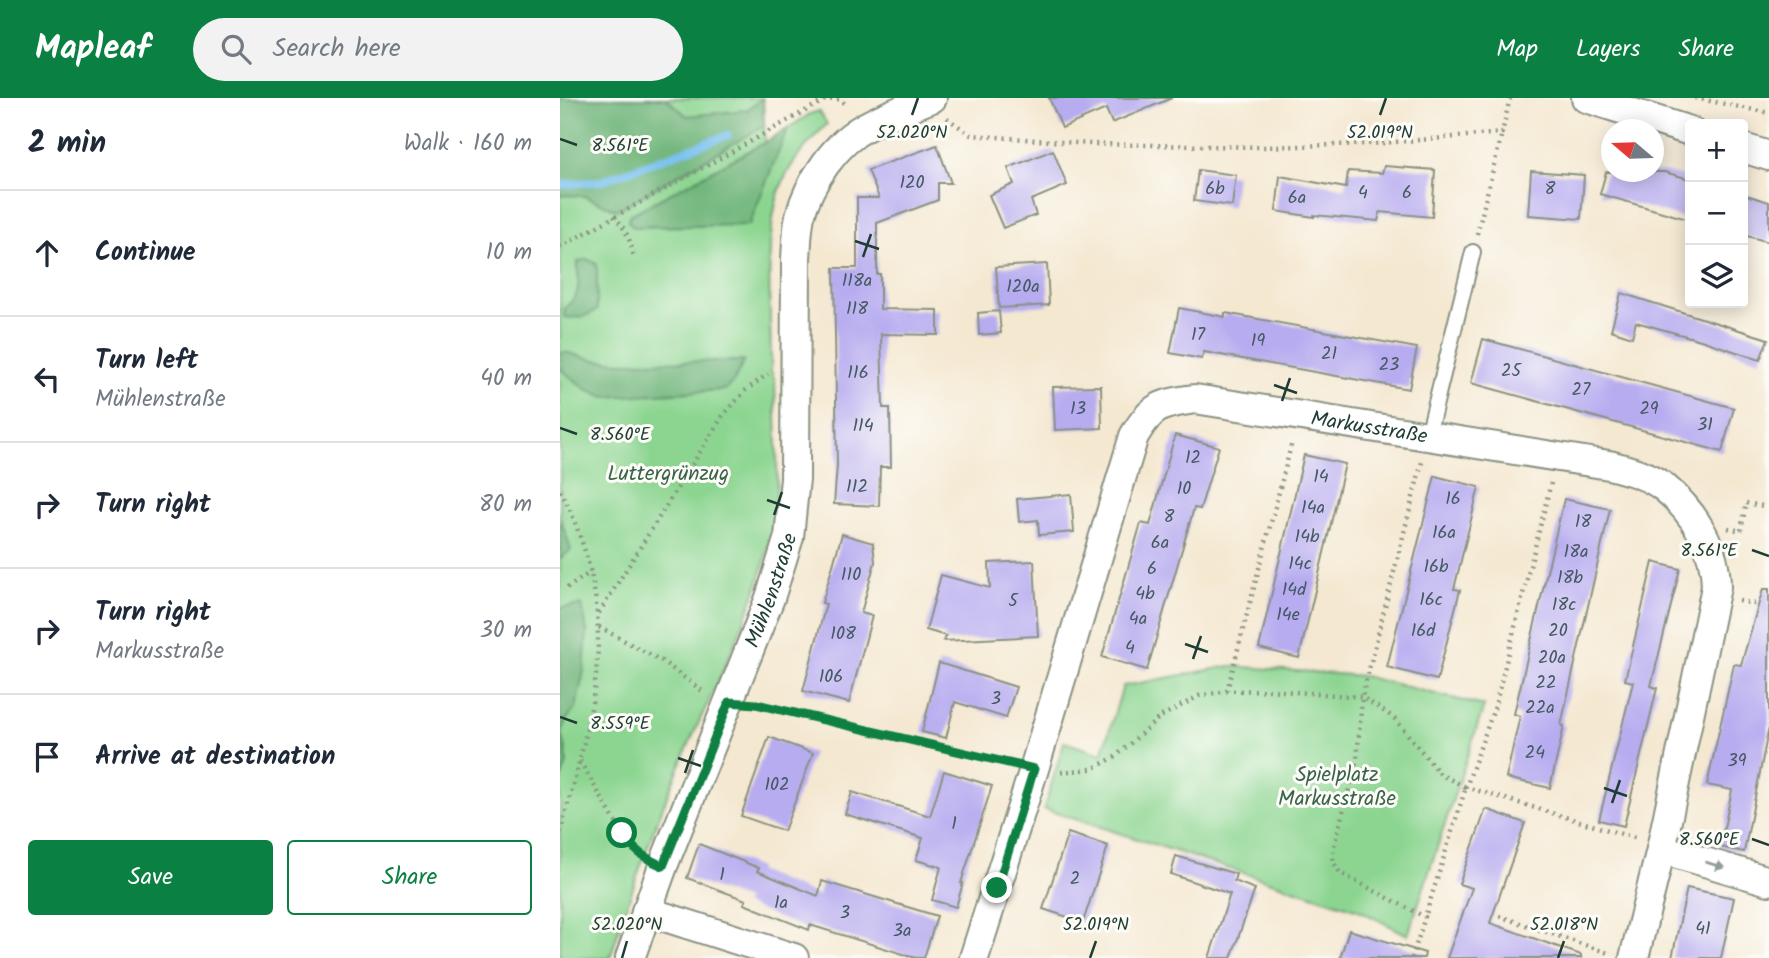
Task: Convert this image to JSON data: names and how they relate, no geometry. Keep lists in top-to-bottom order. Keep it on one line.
{"streets":{"street":["Markusstraße","Mühlenstraße"]},"parks":["Luttergrünzug","Spielplatz Markusstraße"],"house_numbers":["120","6b","8","4","6","6a","118a","120a","118","17","19","21","23","25","116","27","13","29","31","114","12","14","112","10","16","14a","8","18","16a","14b","6a","18a","14c","16b","6","110","18b","14d","4b","16c","5","18c","14e","4a","16d","20","108","4","20a","106","22","3","22a","24","39","102","1","1","2","1a","3","41","3a"],"north":"left","page":{"header":"Mapleaf","search":"Search here","nav":["Map","Layers","Share"],"heading":["2 min","Walk · 160 m"],"map_buttons":["+","−"],"list":[["Continue","10 m"],["Turn left","Mühlenstraße","40 m"],["Turn right","80 m"],["Turn right","Markusstraße","30 m"],"Arrive at destination"],"buttons":["Save","Share"]},"coordinates":["52.020°N","52.019°N","8.561°E","8.560°E","8.559°E","52.018°N"]}
